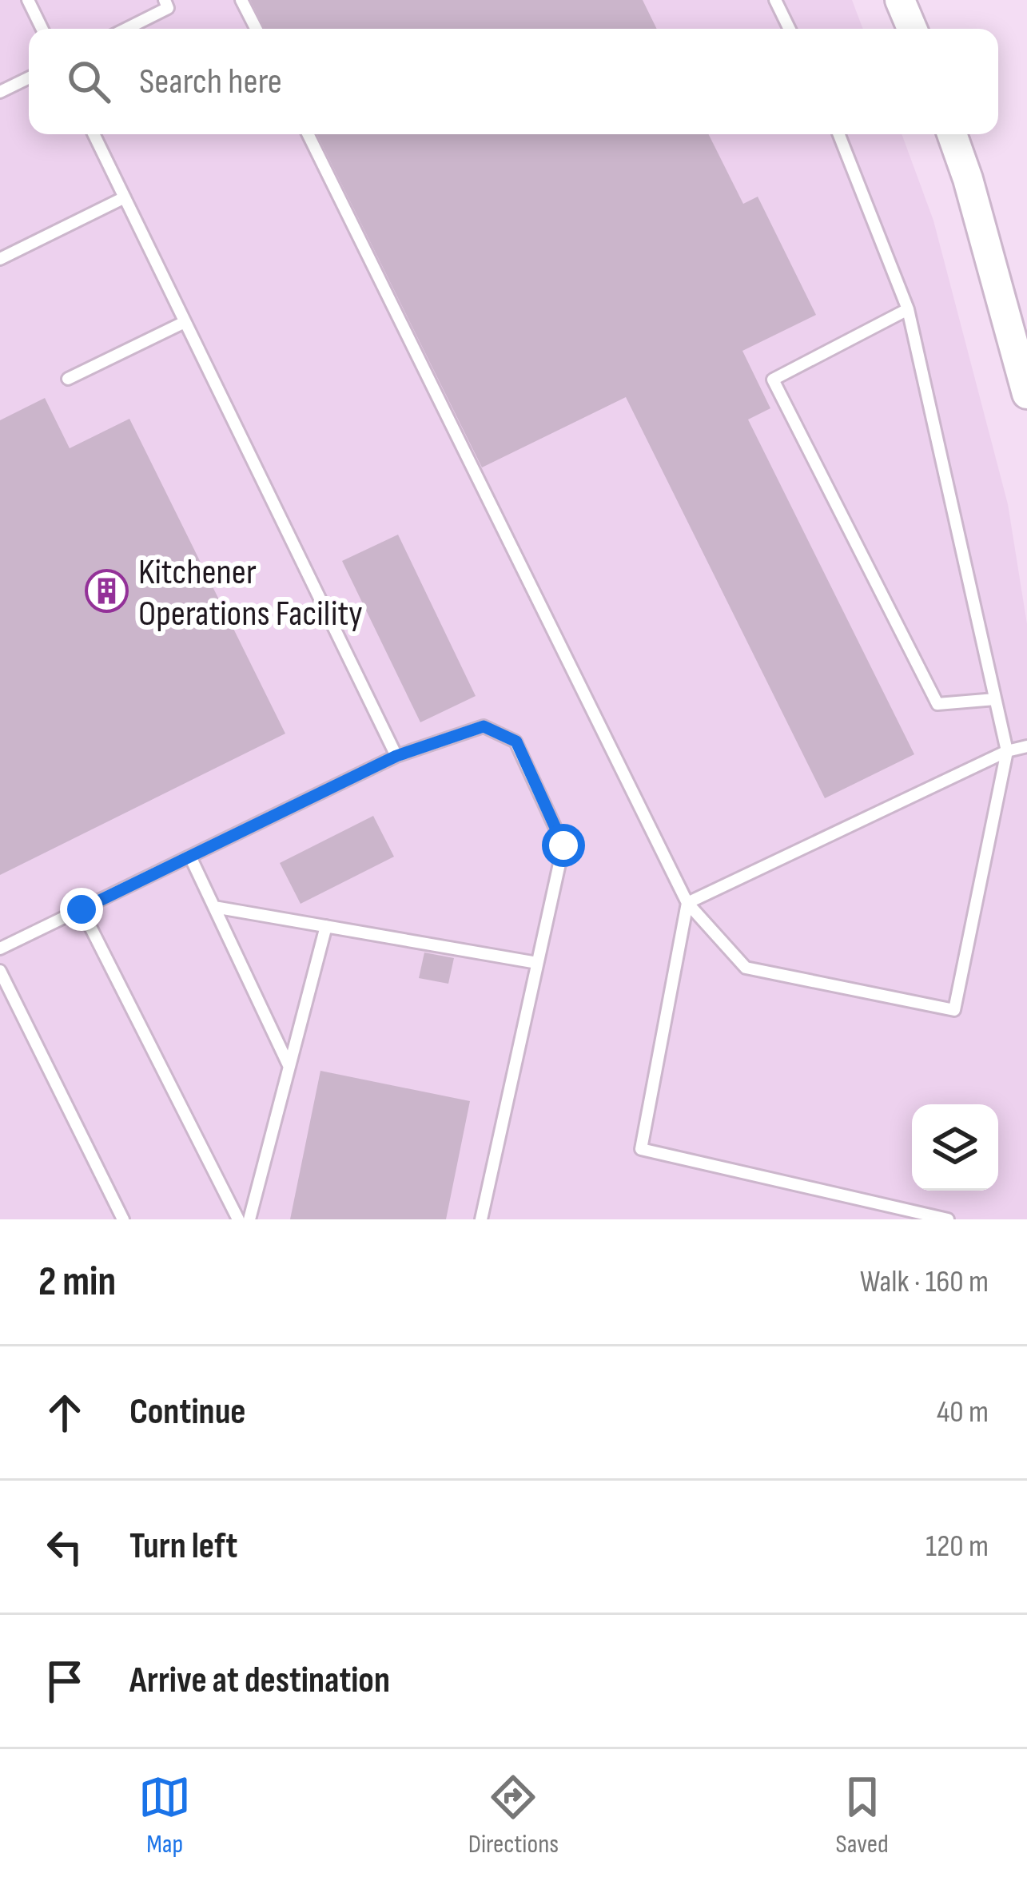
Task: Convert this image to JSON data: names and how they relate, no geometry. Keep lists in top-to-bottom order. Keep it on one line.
{"places":{"building":["Kitchener Operations Facility"]},"page":{"search":"Search here","heading":["2 min","Walk · 160 m"],"list":[["Continue","40 m"],["Turn left","120 m"],"Arrive at destination"],"nav":["Map","Directions","Saved"]}}
